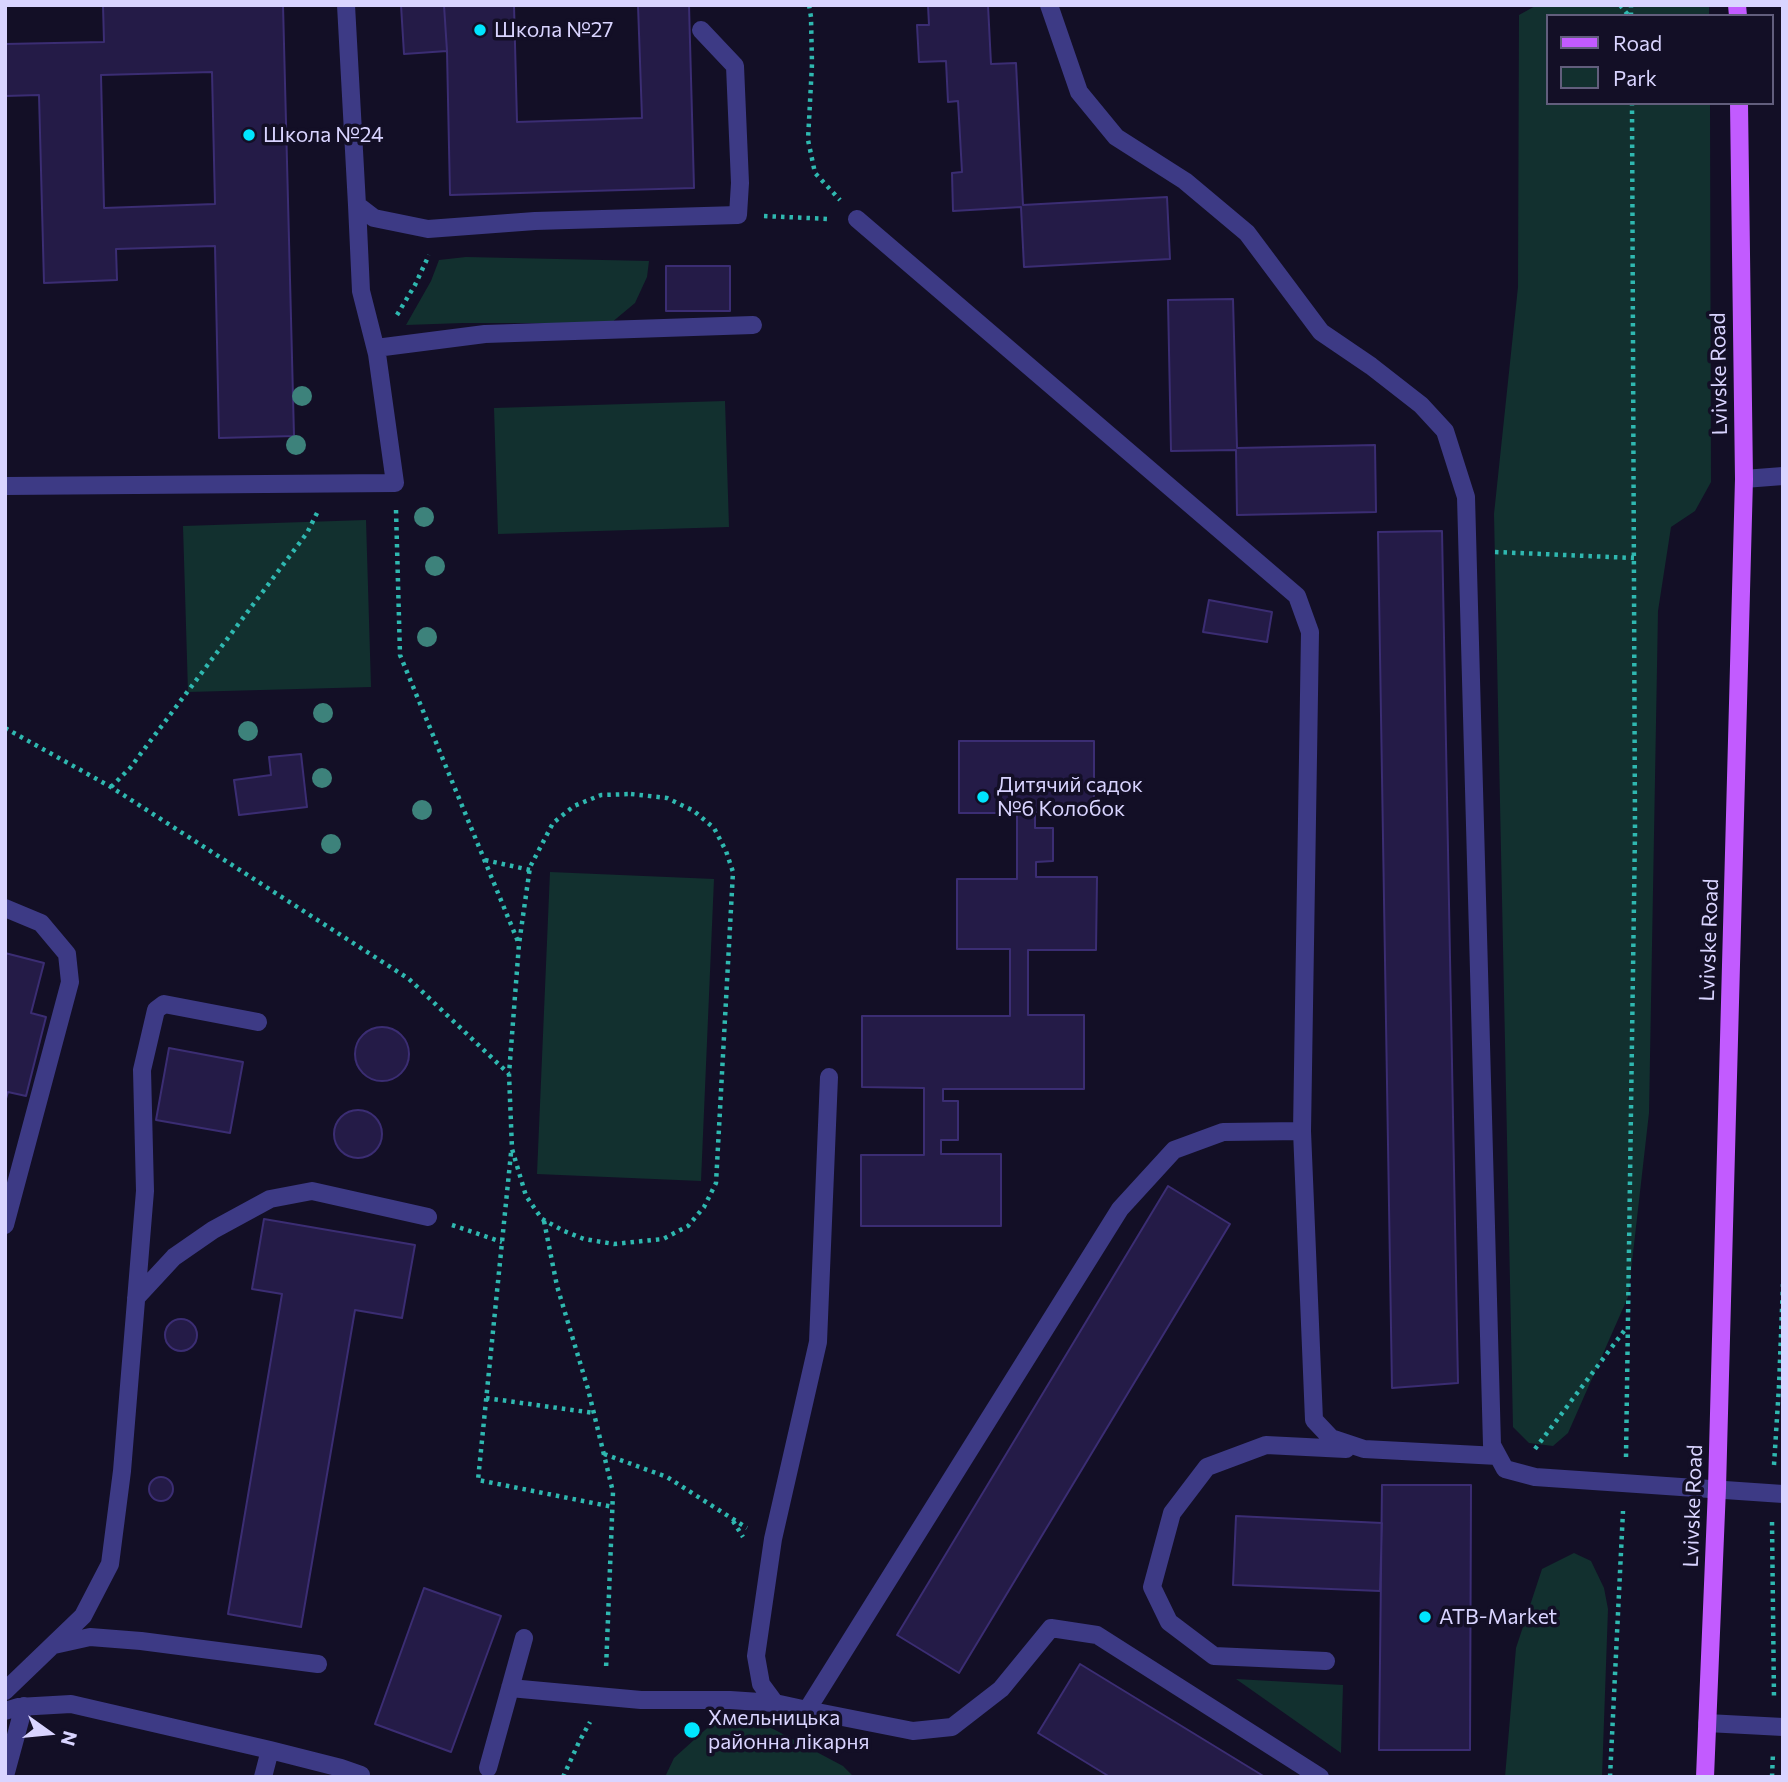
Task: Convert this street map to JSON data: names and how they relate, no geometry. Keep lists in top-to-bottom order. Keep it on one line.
{"streets":{"main road":["Lvivske Road"]},"places":["Школа №27","Школа №24","Дитячий садок №6 Колобок","ATB-Market","Хмельницька районна лікарня"],"legend":["Road","Park"],"north":"right"}
